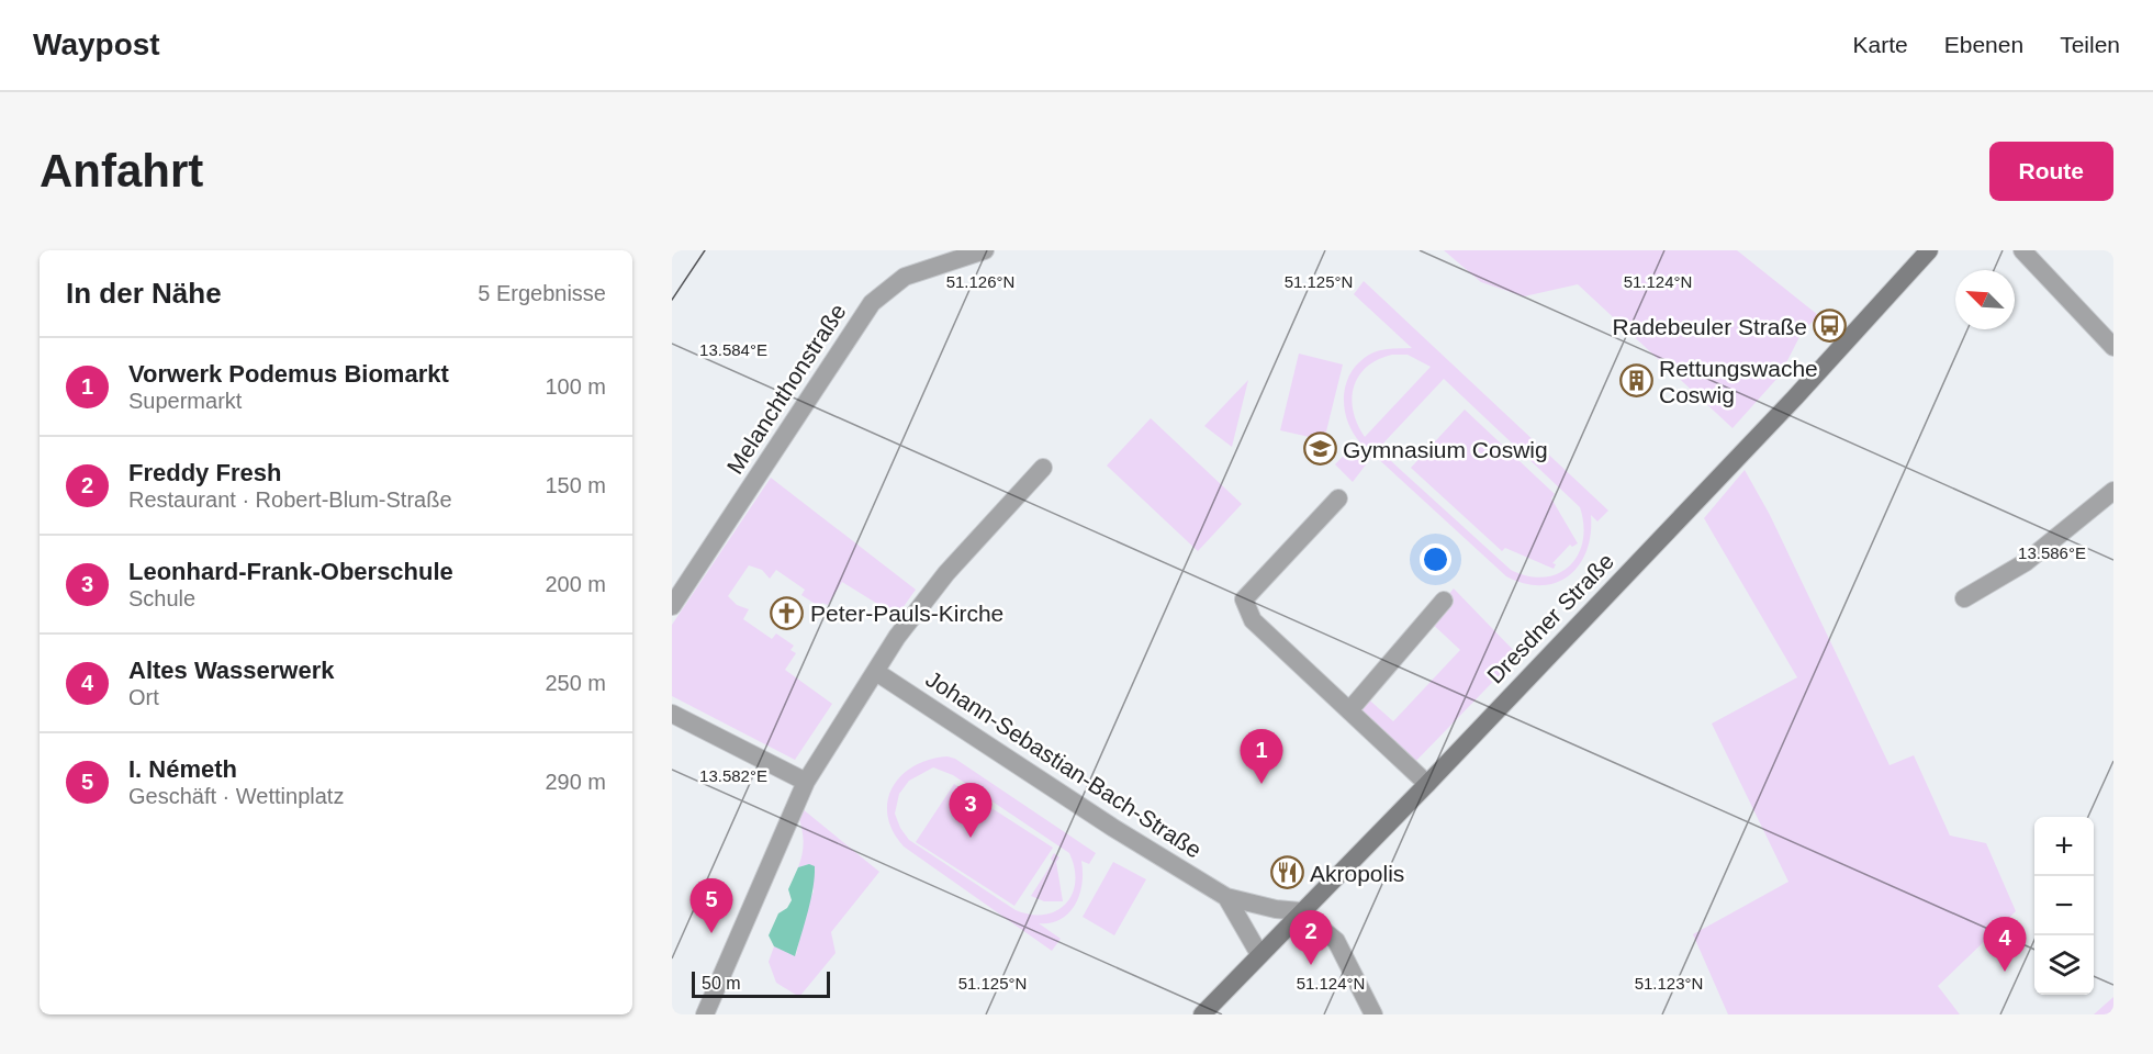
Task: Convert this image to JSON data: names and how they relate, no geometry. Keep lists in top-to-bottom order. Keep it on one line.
{"streets":{"main road":["Dresdner Straße"],"street":["Melanchthonstraße","Johann-Sebastian-Bach-Straße"]},"crossings":[["Dresdner Straße","Johann-Sebastian-Bach-Straße"]],"places":{"bus stop":["Radebeuler Straße"],"building":["Rettungswache Coswig"],"school or university":["Gymnasium Coswig"],"church":["Peter-Pauls-Kirche"],"restaurant":["Akropolis"]},"scale_bar":"50 m","north":"top left","page":{"header":"Waypost","nav":["Karte","Ebenen","Teilen"],"buttons":"Route","title":"Anfahrt","heading":["In der Nähe","5 Ergebnisse"],"list":[{"mark":"1","name":"Vorwerk Podemus Biomarkt","note":"Supermarkt","value":"100 m"},{"mark":"2","name":"Freddy Fresh","note":"Restaurant · Robert-Blum-Straße","value":"150 m"},{"mark":"3","name":"Leonhard-Frank-Oberschule","note":"Schule","value":"200 m"},{"mark":"4","name":"Altes Wasserwerk","note":"Ort","value":"250 m"},{"mark":"5","name":"I. Németh","note":"Geschäft · Wettinplatz","value":"290 m"}],"pins":["1","3","5","2","4"],"map_buttons":["+","−"],"scale":"50 m"},"coordinates":["51.126°N","51.125°N","51.124°N","13.584°E","13.586°E","13.582°E","51.123°N"]}
